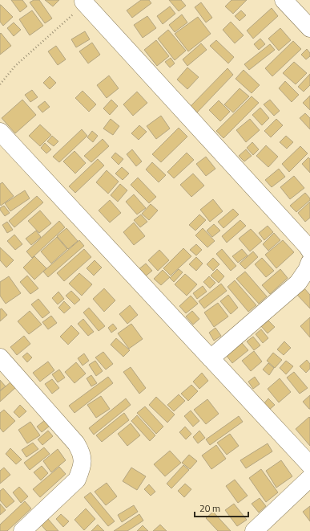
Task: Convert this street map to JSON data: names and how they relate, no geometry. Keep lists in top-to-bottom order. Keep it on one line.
{"scale_bar":"20 m"}
